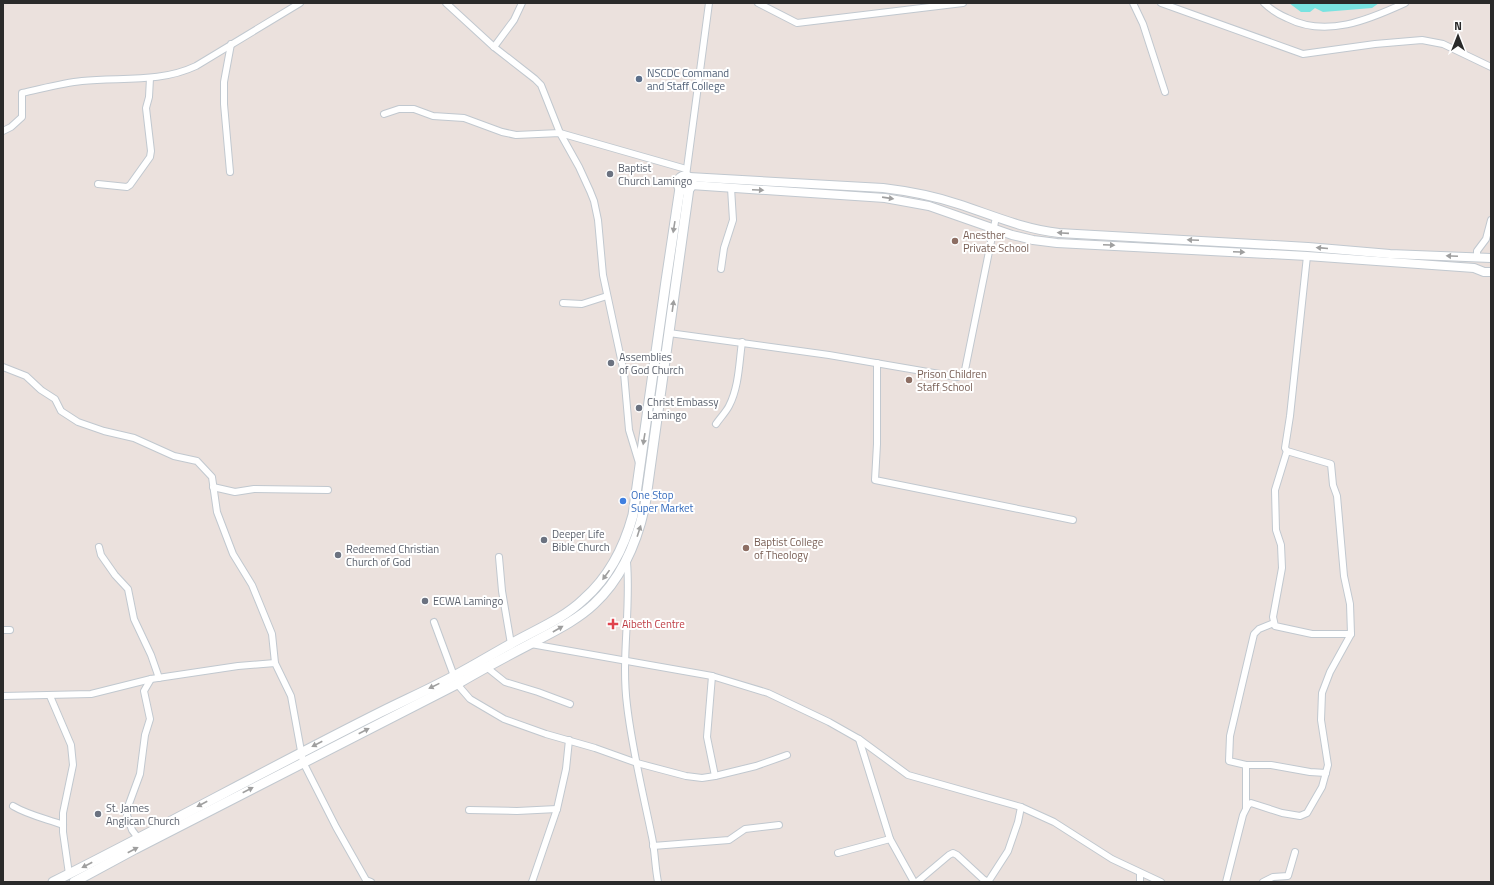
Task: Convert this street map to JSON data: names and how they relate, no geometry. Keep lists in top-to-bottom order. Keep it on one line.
{"places":{"other":["NSCDC Command and Staff College","Baptist Church Lamingo","Anesther Private School","Assemblies of God Church","Prison Children Staff School","Christ Embassy Lamingo","One Stop Super Market","Deeper Life Bible Church","Baptist College of Theology","Redeemed Christian Church of God","ECWA Lamingo","St. James Anglican Church"],"health":["Aibeth Centre"]},"north":"top"}
